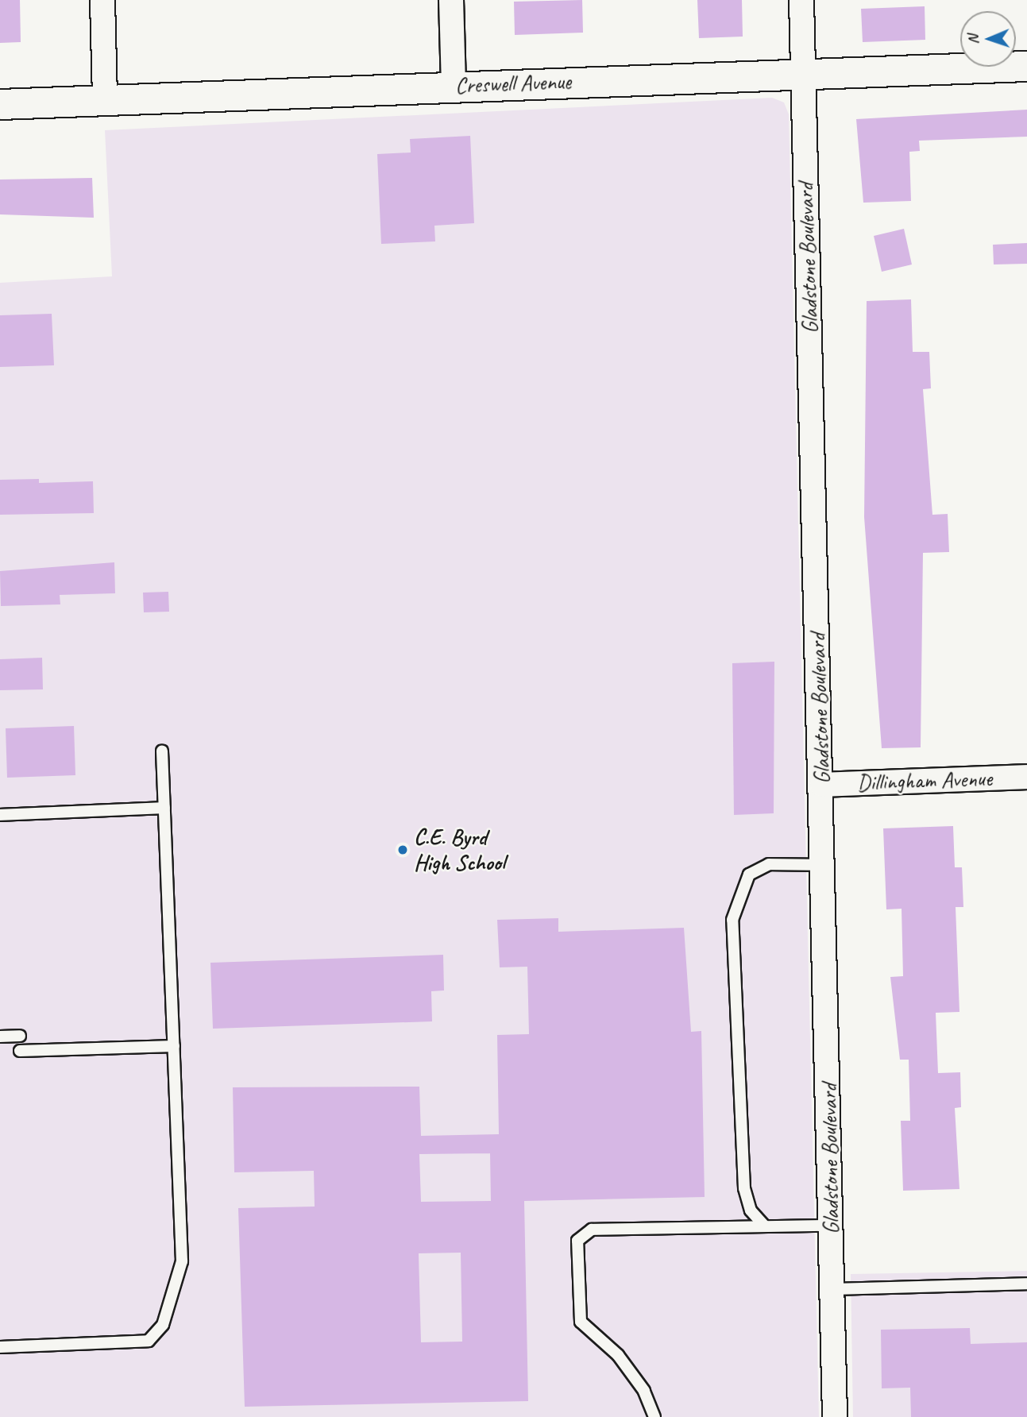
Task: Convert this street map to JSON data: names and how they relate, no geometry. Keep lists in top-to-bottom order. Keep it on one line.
{"streets":{"street":["Creswell Avenue","Gladstone Boulevard","Dillingham Avenue"]},"crossings":[["Creswell Avenue","Gladstone Boulevard"],["Gladstone Boulevard","Dillingham Avenue"]],"places":["C.E. Byrd High School"],"north":"left"}
